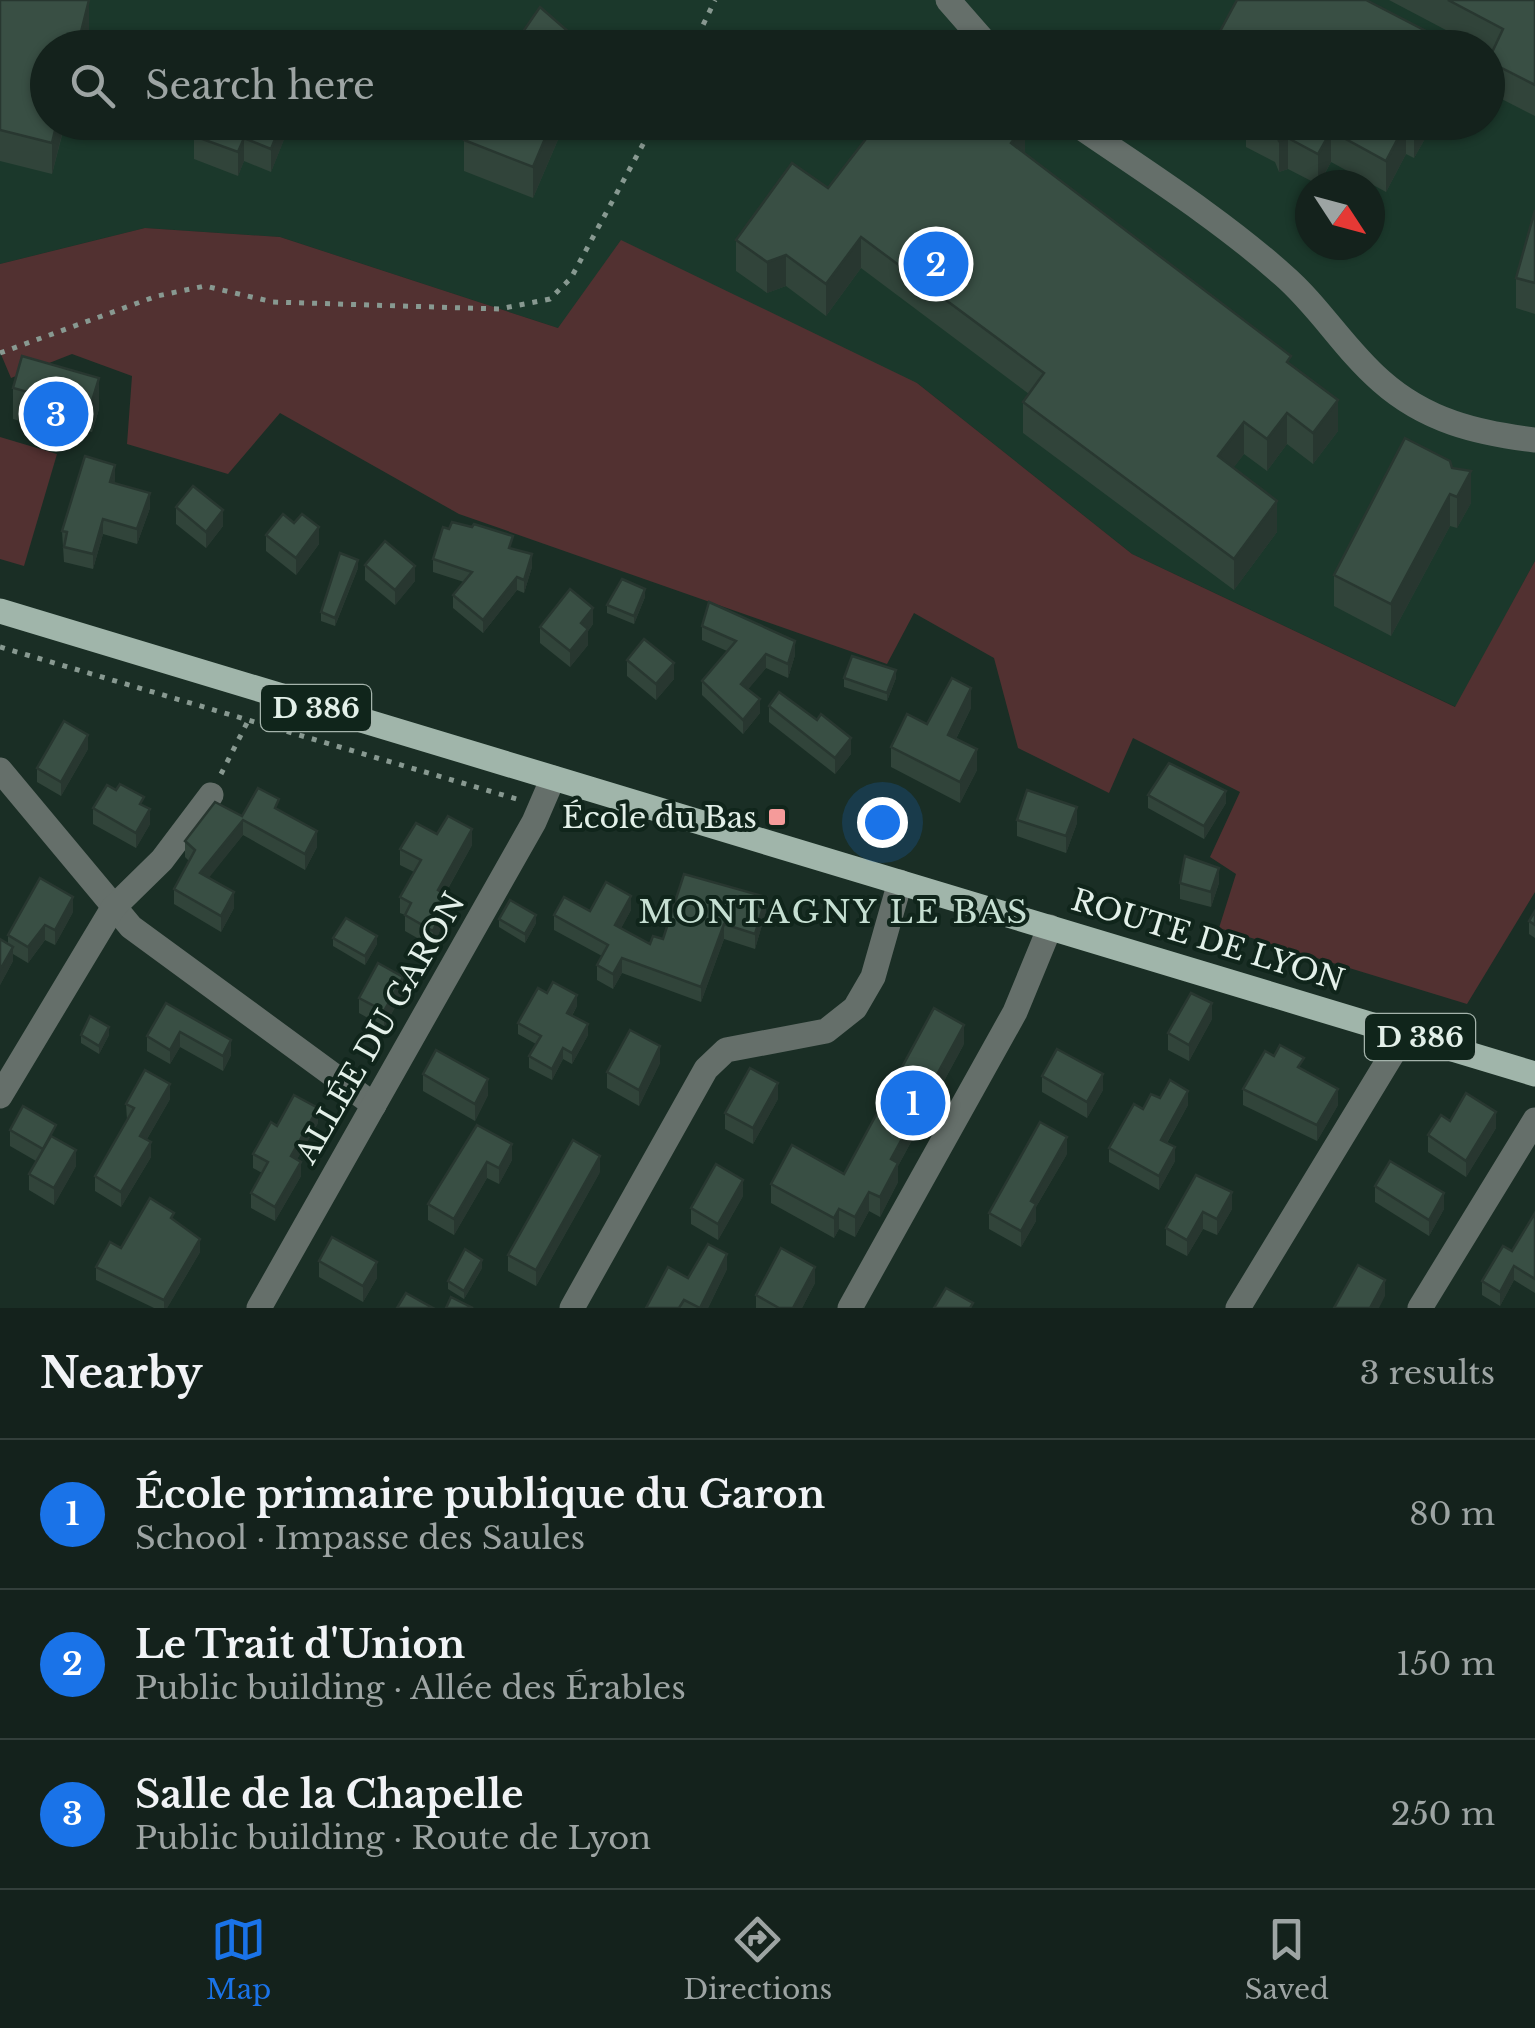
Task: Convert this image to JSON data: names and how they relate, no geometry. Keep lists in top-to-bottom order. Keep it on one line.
{"streets":{"main road":["D 386","ROUTE DE LYON"],"street":["ALLÉE DU GARON"]},"crossings":[["ROUTE DE LYON","ALLÉE DU GARON"]],"districts":["MONTAGNY LE BAS"],"places":{"transit":["École du Bas"]},"north":"bottom right","page":{"search":"Search here","pins":["2","3","1"],"heading":["Nearby","3 results"],"list":[{"mark":"1","name":"École primaire publique du Garon","note":"School · Impasse des Saules","value":"80 m"},{"mark":"2","name":"Le Trait d'Union","note":"Public building · Allée des Érables","value":"150 m"},{"mark":"3","name":"Salle de la Chapelle","note":"Public building · Route de Lyon","value":"250 m"}],"nav":["Map","Directions","Saved"]}}
